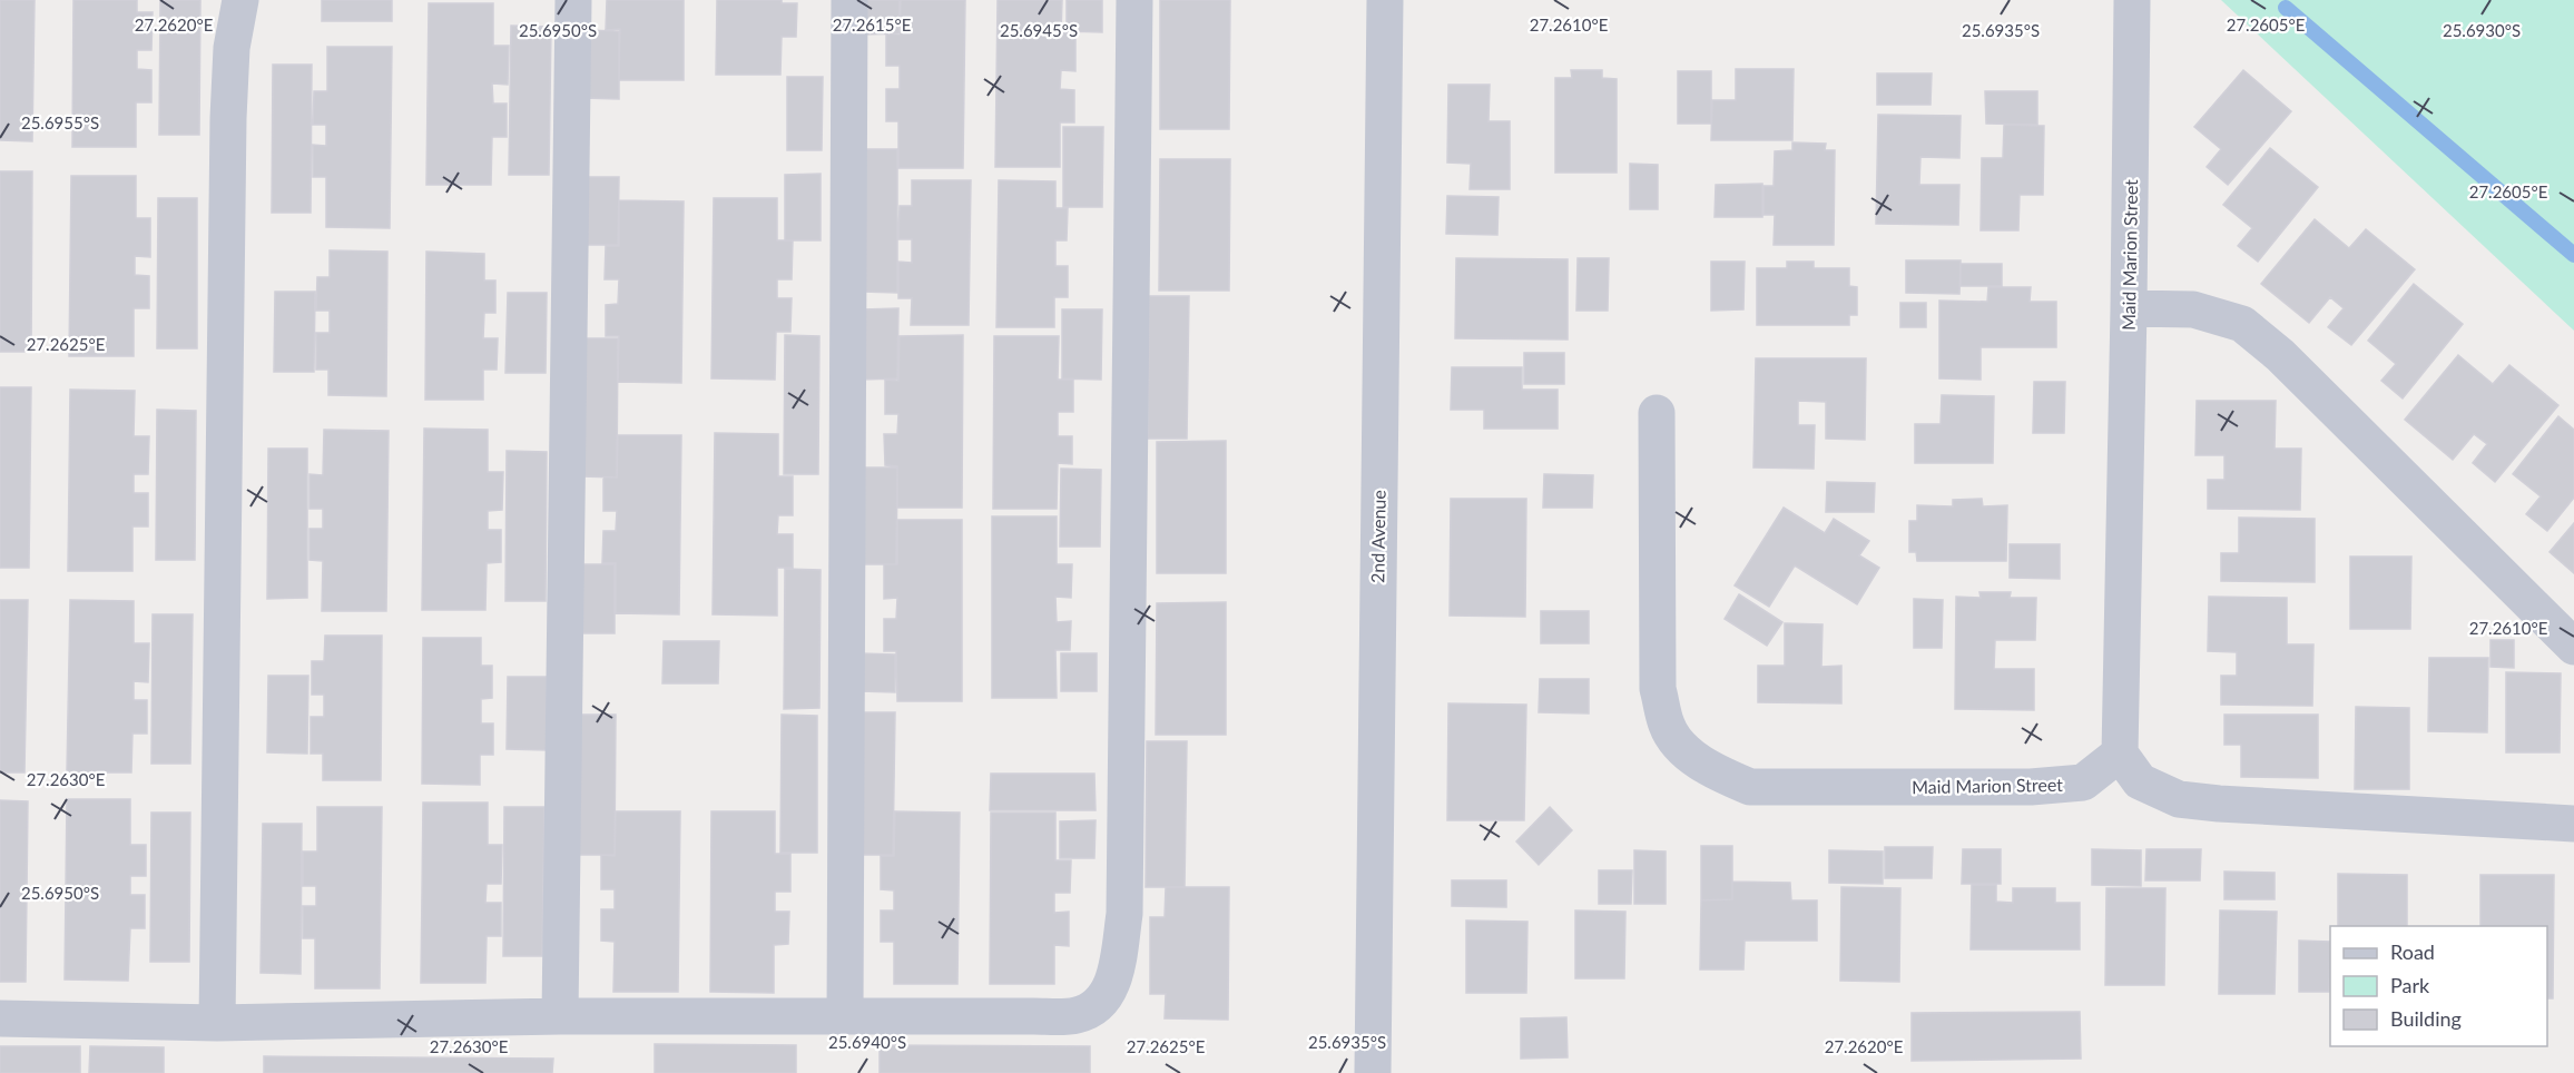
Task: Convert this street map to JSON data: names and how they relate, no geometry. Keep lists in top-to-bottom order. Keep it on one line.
{"streets":{"street":["Maid Marion Street","2nd Avenue"]},"legend":["Road","Park","Building"],"coordinates":["27.2620°E","27.2615°E","27.2610°E","27.2605°E","25.6950°S","25.6945°S","25.6935°S","25.6930°S","25.6955°S","27.2625°E","27.2630°E","25.6940°S"]}
